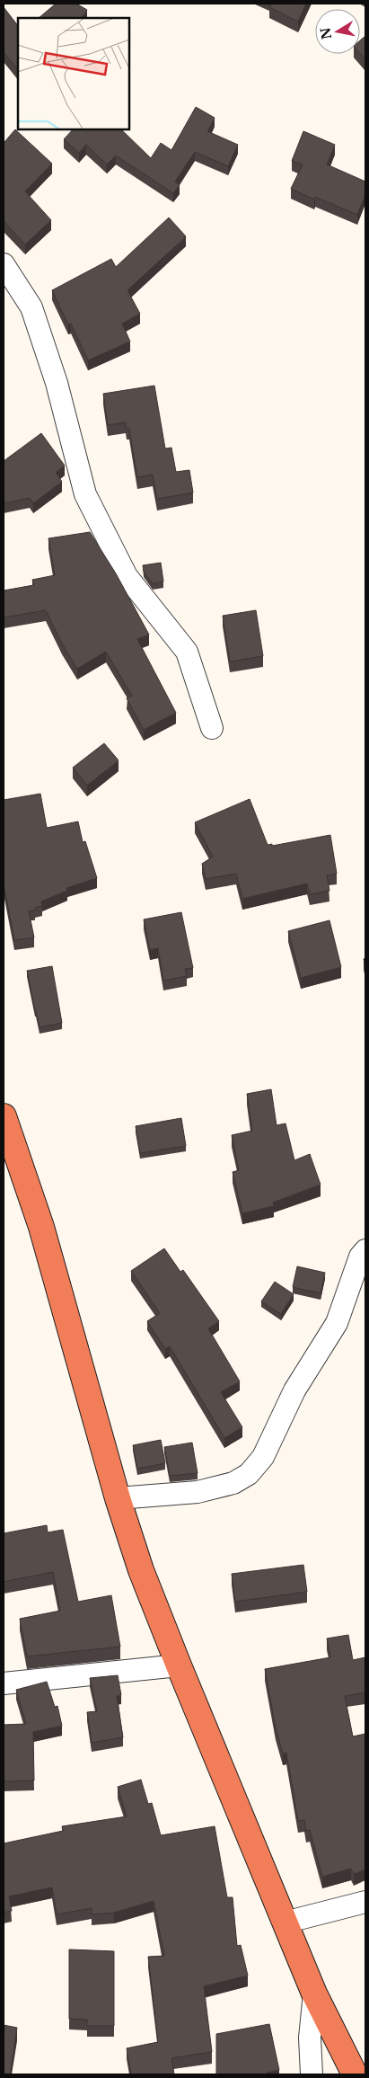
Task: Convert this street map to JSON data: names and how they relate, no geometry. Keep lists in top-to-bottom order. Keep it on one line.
{"north":"left"}
